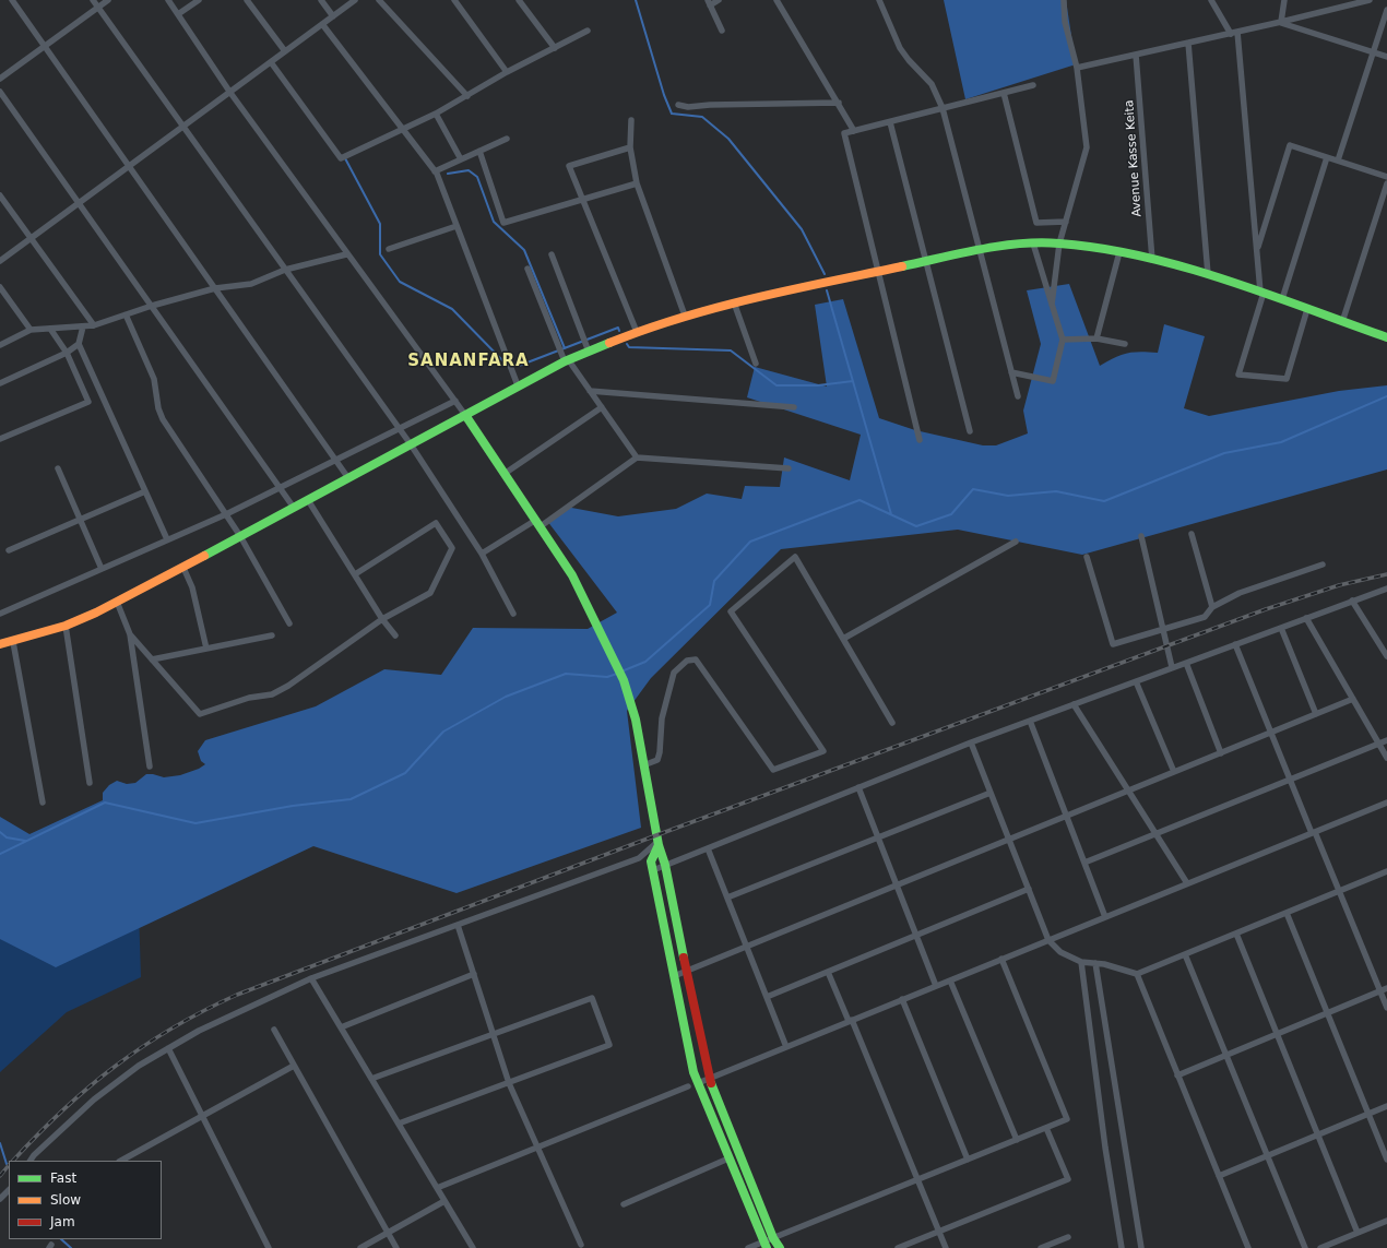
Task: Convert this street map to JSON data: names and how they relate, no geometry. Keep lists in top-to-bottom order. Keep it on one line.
{"streets":{"street":["Avenue Kasse Keita"]},"districts":["SANANFARA"],"legend":["Fast","Slow","Jam"]}
